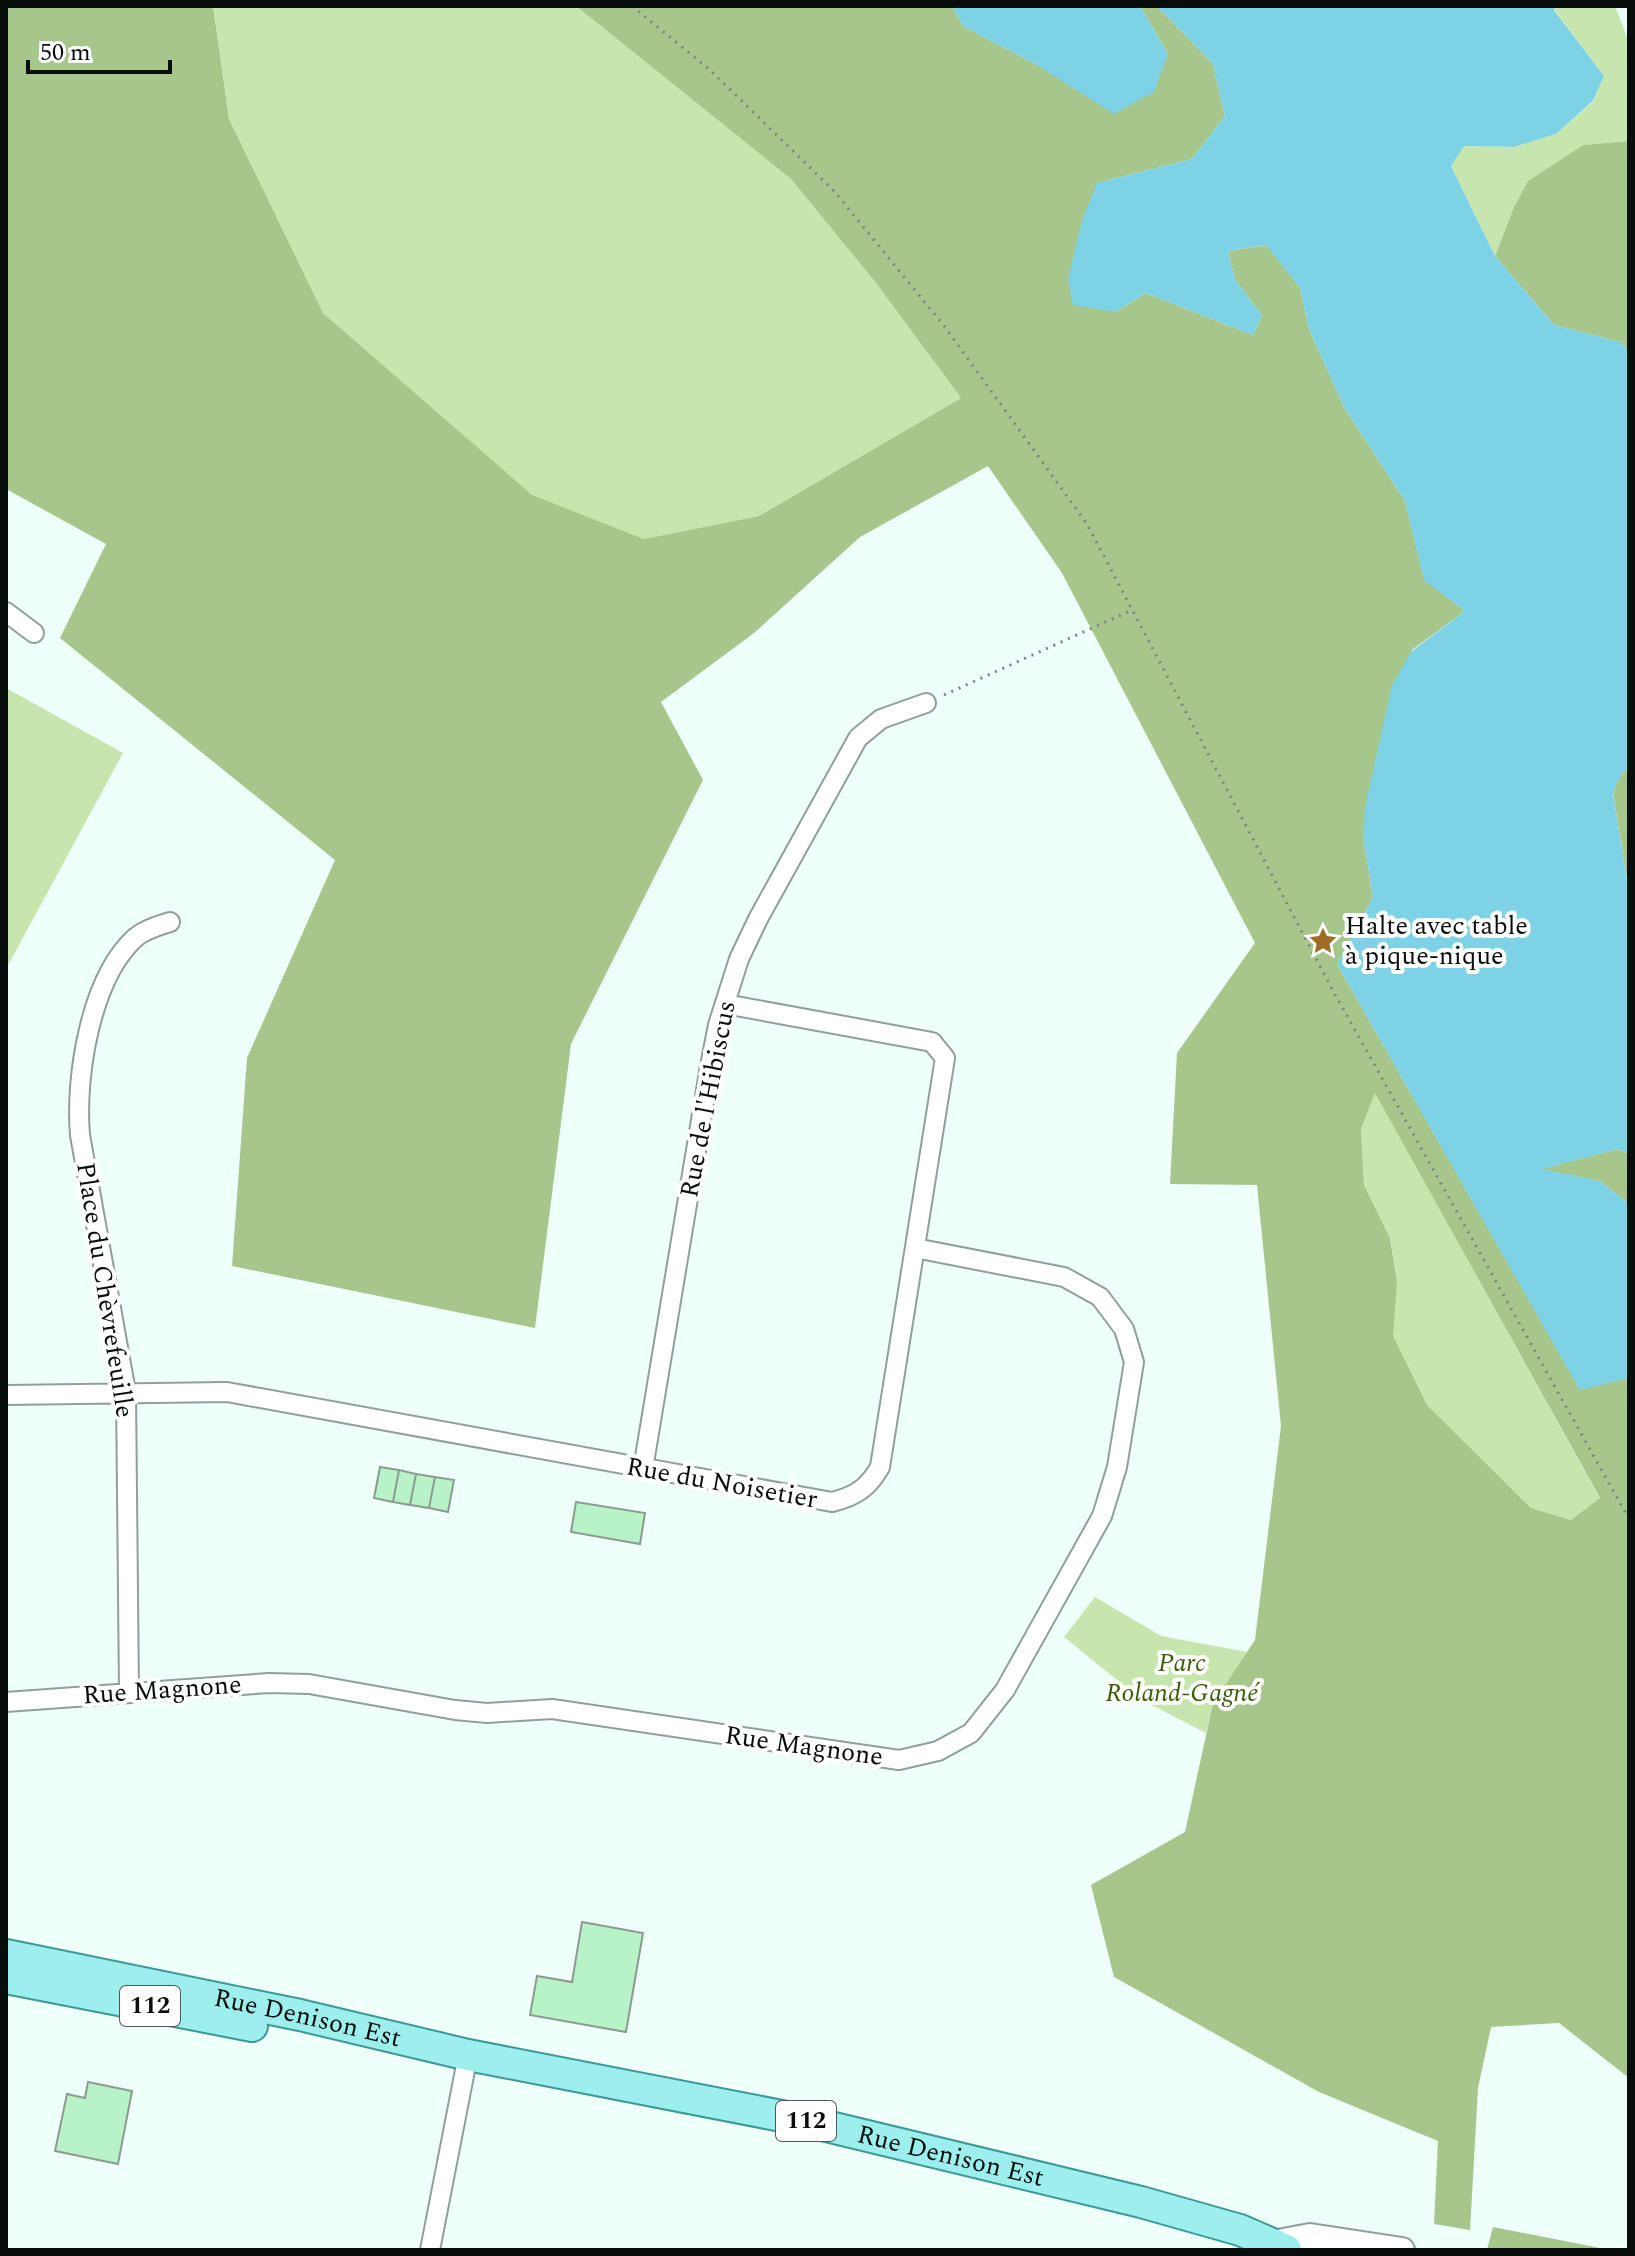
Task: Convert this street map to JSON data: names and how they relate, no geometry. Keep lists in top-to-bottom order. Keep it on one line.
{"streets":{"main road":["112","Rue Denison Est"],"street":["Rue de l'Hibiscus","Place du Chèvrefeuille","Rue du Noisetier","Rue Magnone"]},"crossings":[["Rue de l'Hibiscus","Rue du Noisetier"],["Place du Chèvrefeuille","Rue du Noisetier"],["Place du Chèvrefeuille","Rue Magnone"],["Rue du Noisetier","Rue Magnone"]],"parks":["Parc Roland-Gagné"],"places":{"place":["Halte avec table à pique-nique"]},"scale_bar":"50 m"}
